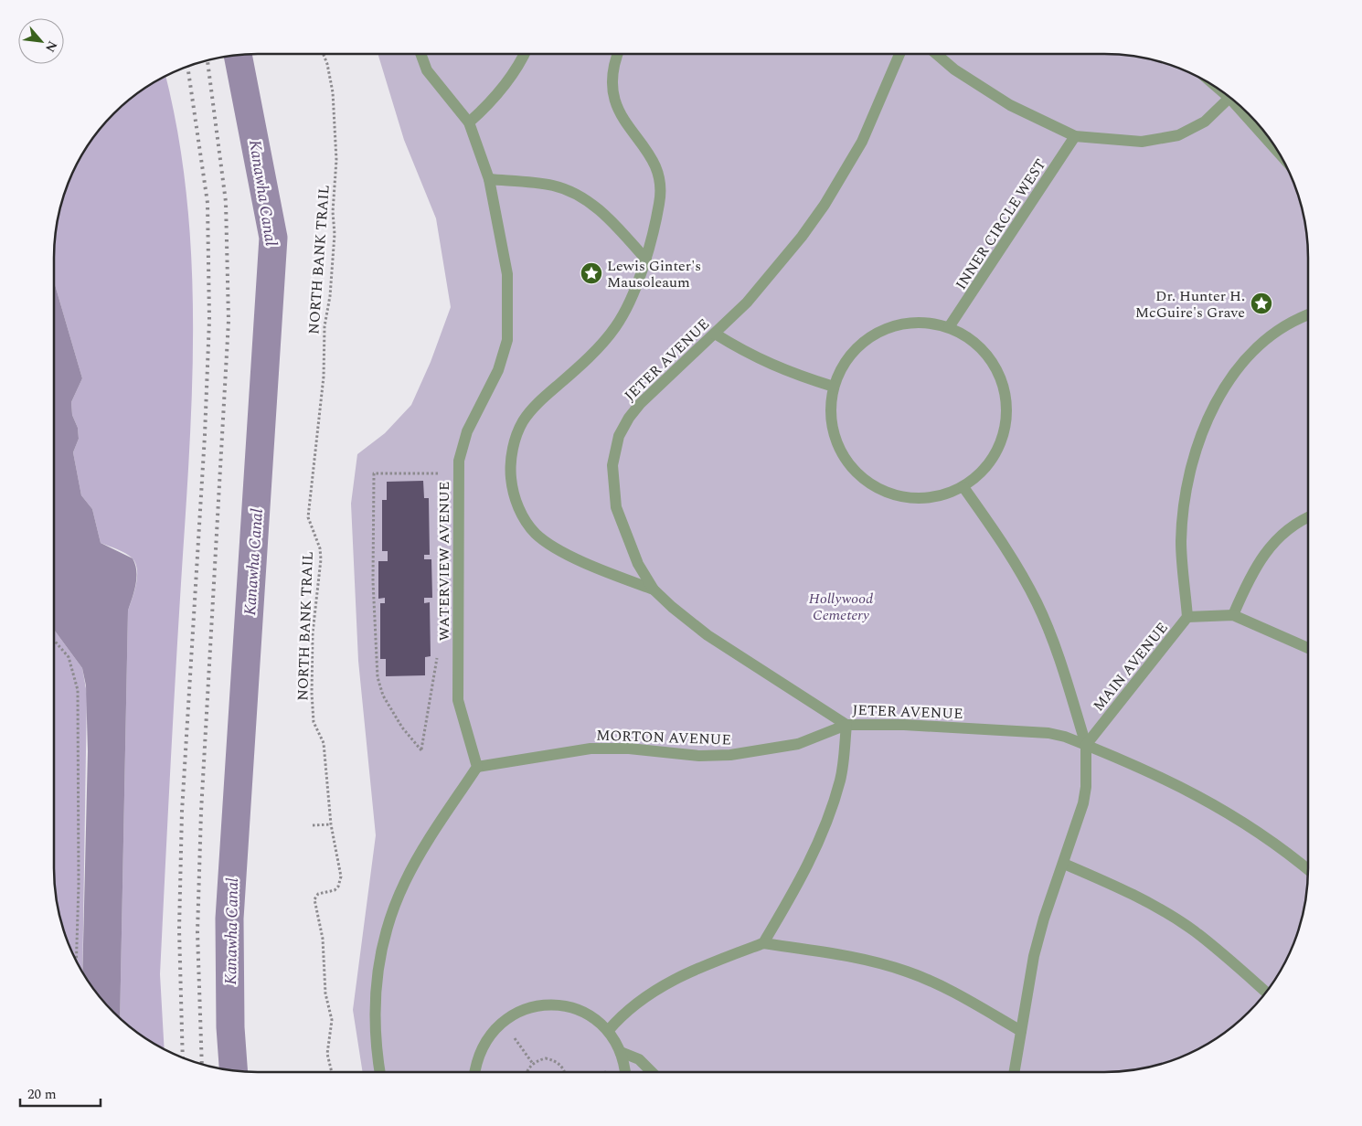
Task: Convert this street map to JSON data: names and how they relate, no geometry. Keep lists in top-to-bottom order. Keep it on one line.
{"streets":{"lane":["INNER CIRCLE WEST","JETER AVENUE","WATERVIEW AVENUE","MAIN AVENUE","MORTON AVENUE"],"path":["NORTH BANK TRAIL"]},"crossings":[["JETER AVENUE","MAIN AVENUE"],["JETER AVENUE","MORTON AVENUE"],["WATERVIEW AVENUE","MORTON AVENUE"]],"water":["Kanawha Canal"],"parks":["Hollywood Cemetery"],"places":{"place":["Lewis Ginter's Mausoleaum","Dr. Hunter H. McGuire's Grave"]},"scale_bar":"20 m","north":"bottom right"}
